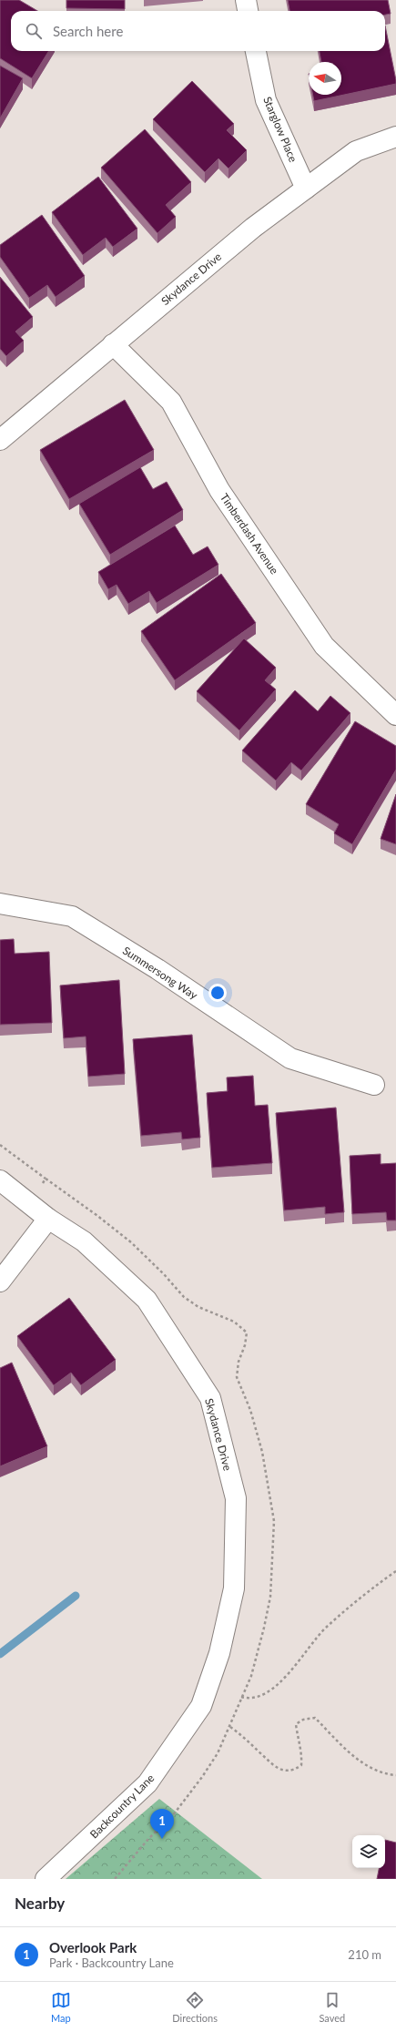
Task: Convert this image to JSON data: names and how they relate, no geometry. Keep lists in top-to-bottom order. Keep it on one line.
{"streets":{"street":["Starglow Place","Skydance Drive","Timberdash Avenue","Summersong Way","Backcountry Lane"]},"crossings":[["Starglow Place","Skydance Drive"],["Skydance Drive","Timberdash Avenue"],["Skydance Drive","Backcountry Lane"]],"north":"left","page":{"search":"Search here","pins":"1","heading":"Nearby","list":[{"mark":"1","name":"Overlook Park","note":"Park · Backcountry Lane","value":"210 m"}],"nav":["Map","Directions","Saved"]}}
